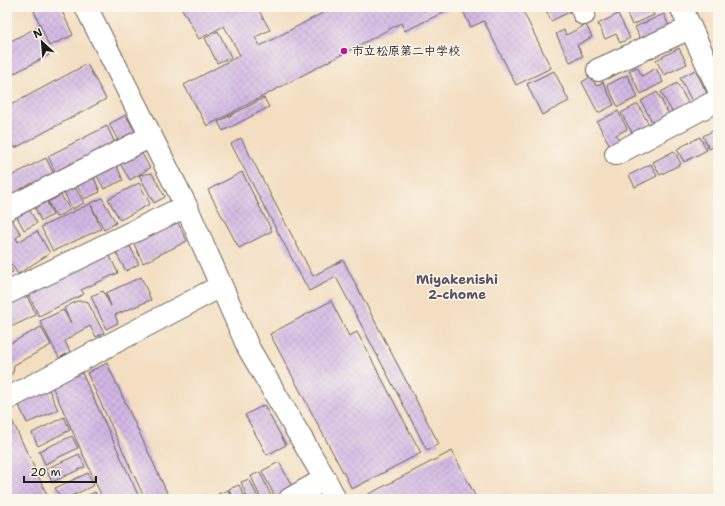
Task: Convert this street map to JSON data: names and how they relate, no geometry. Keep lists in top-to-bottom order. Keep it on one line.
{"districts":["Miyakenishi 2-chome"],"places":["市立松原第二中学校"],"scale_bar":"20 m","north":"top left"}
